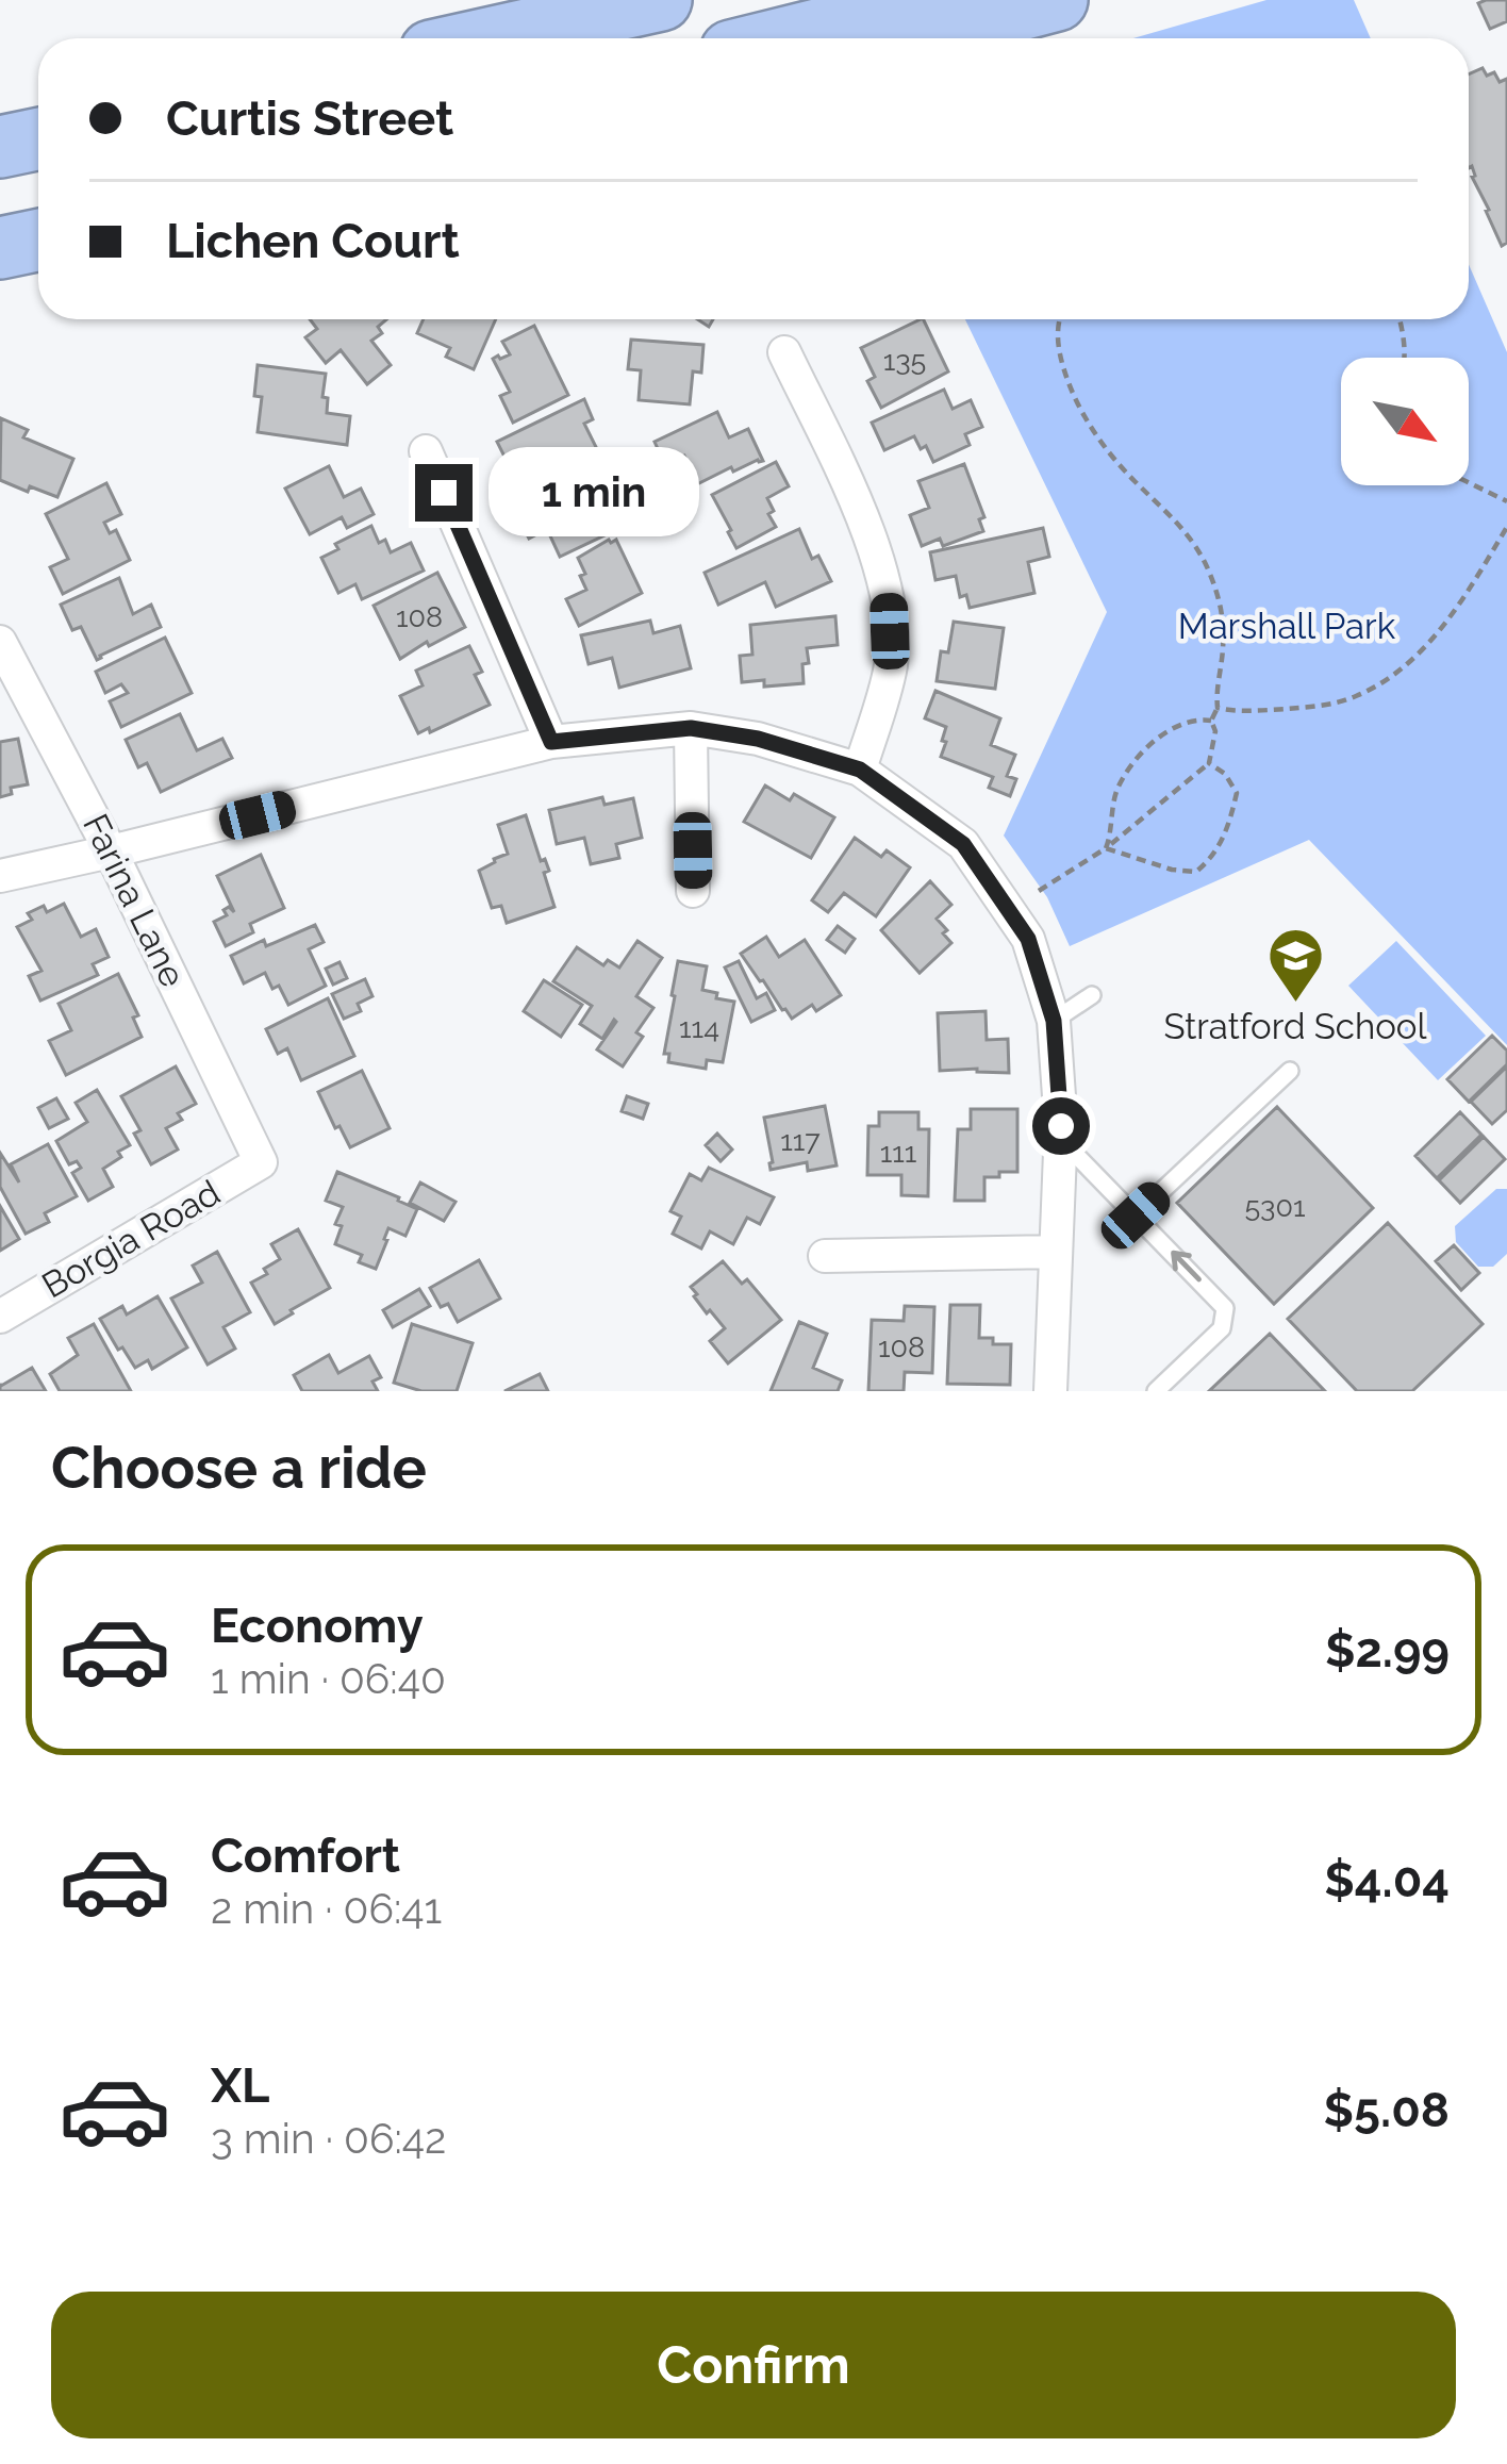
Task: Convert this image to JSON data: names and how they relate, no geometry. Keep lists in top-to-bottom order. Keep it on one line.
{"streets":{"street":["Farina Lane","Borgia Road"]},"crossings":[["Farina Lane","Borgia Road"]],"parks":["Marshall Park"],"places":{"school or university":["Stratford School"]},"house_numbers":["135","108","114","117","111","5301","108"],"north":"bottom right","page":{"banner":["Curtis Street","Lichen Court"],"bubble":"1 min","heading":"Choose a ride","list":[{"name":"Economy","note":"1 min · 06:40","value":"$2.99"},{"name":"Comfort","note":"2 min · 06:41","value":"$4.04"},{"name":"XL","note":"3 min · 06:42","value":"$5.08"}],"buttons":"Confirm"}}
